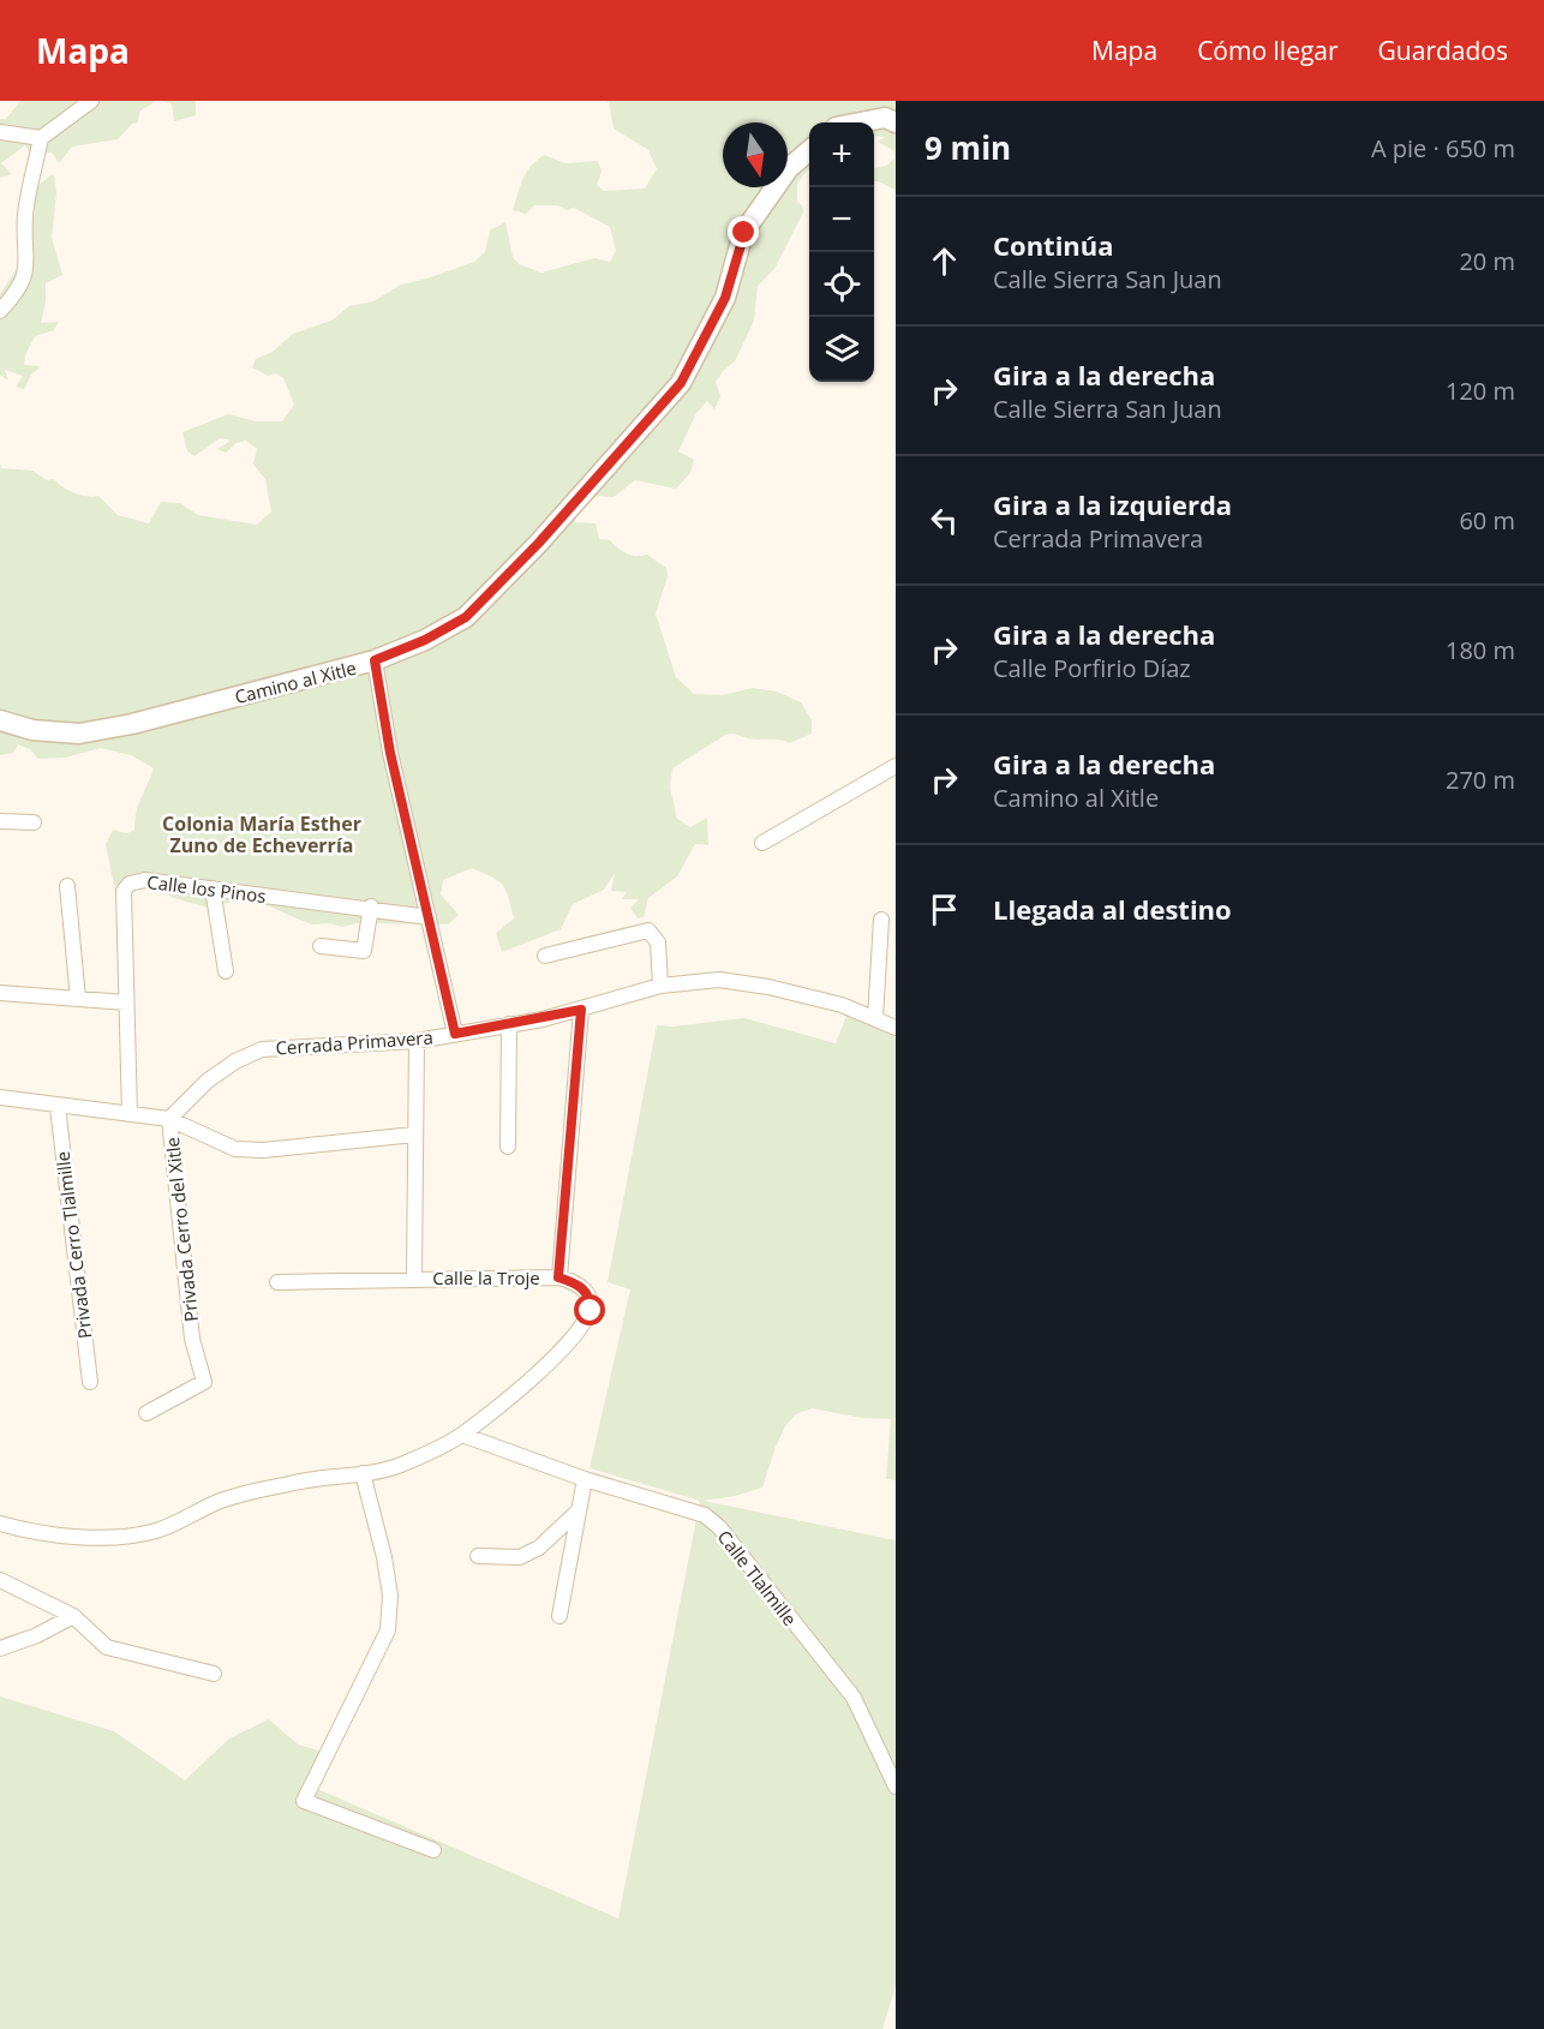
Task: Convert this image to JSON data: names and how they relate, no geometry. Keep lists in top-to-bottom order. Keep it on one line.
{"streets":{"street":["Camino al Xitle","Calle los Pinos","Cerrada Primavera","Privada Cerro del Xitle","Privada Cerro Tlalmille","Calle la Troje","Calle Tlalmille"]},"crossings":[["Cerrada Primavera","Privada Cerro del Xitle"]],"districts":["Colonia María Esther Zuno de Echeverría"],"north":"bottom","page":{"header":"Mapa","nav":["Mapa","Cómo llegar","Guardados"],"heading":["9 min","A pie · 650 m"],"map_buttons":["+","−"],"list":[["Continúa","Calle Sierra San Juan","20 m"],["Gira a la derecha","Calle Sierra San Juan","120 m"],["Gira a la izquierda","Cerrada Primavera","60 m"],["Gira a la derecha","Calle Porfirio Díaz","180 m"],["Gira a la derecha","Camino al Xitle","270 m"],"Llegada al destino"]}}
